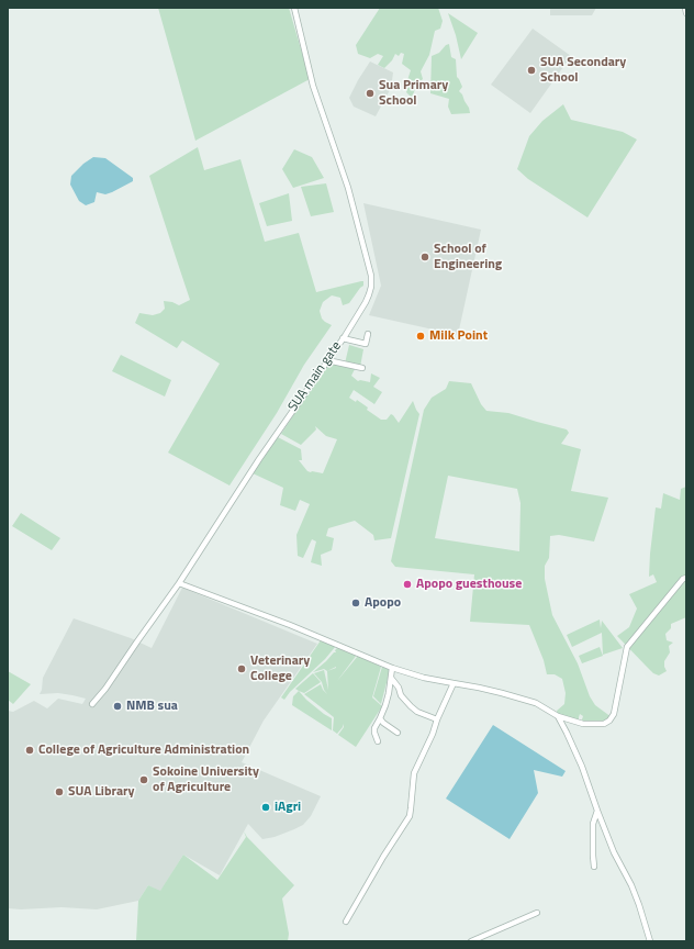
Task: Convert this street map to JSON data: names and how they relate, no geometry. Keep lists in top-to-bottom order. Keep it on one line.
{"streets":{"street":["SUA main gate"]},"places":["SUA Secondary School","Sua Primary School","School of Engineering","Milk Point","Apopo guesthouse","Apopo","Veterinary College","NMB sua","College of Agriculture Administration","Sokoine University of Agriculture","SUA Library","iAgri"]}
